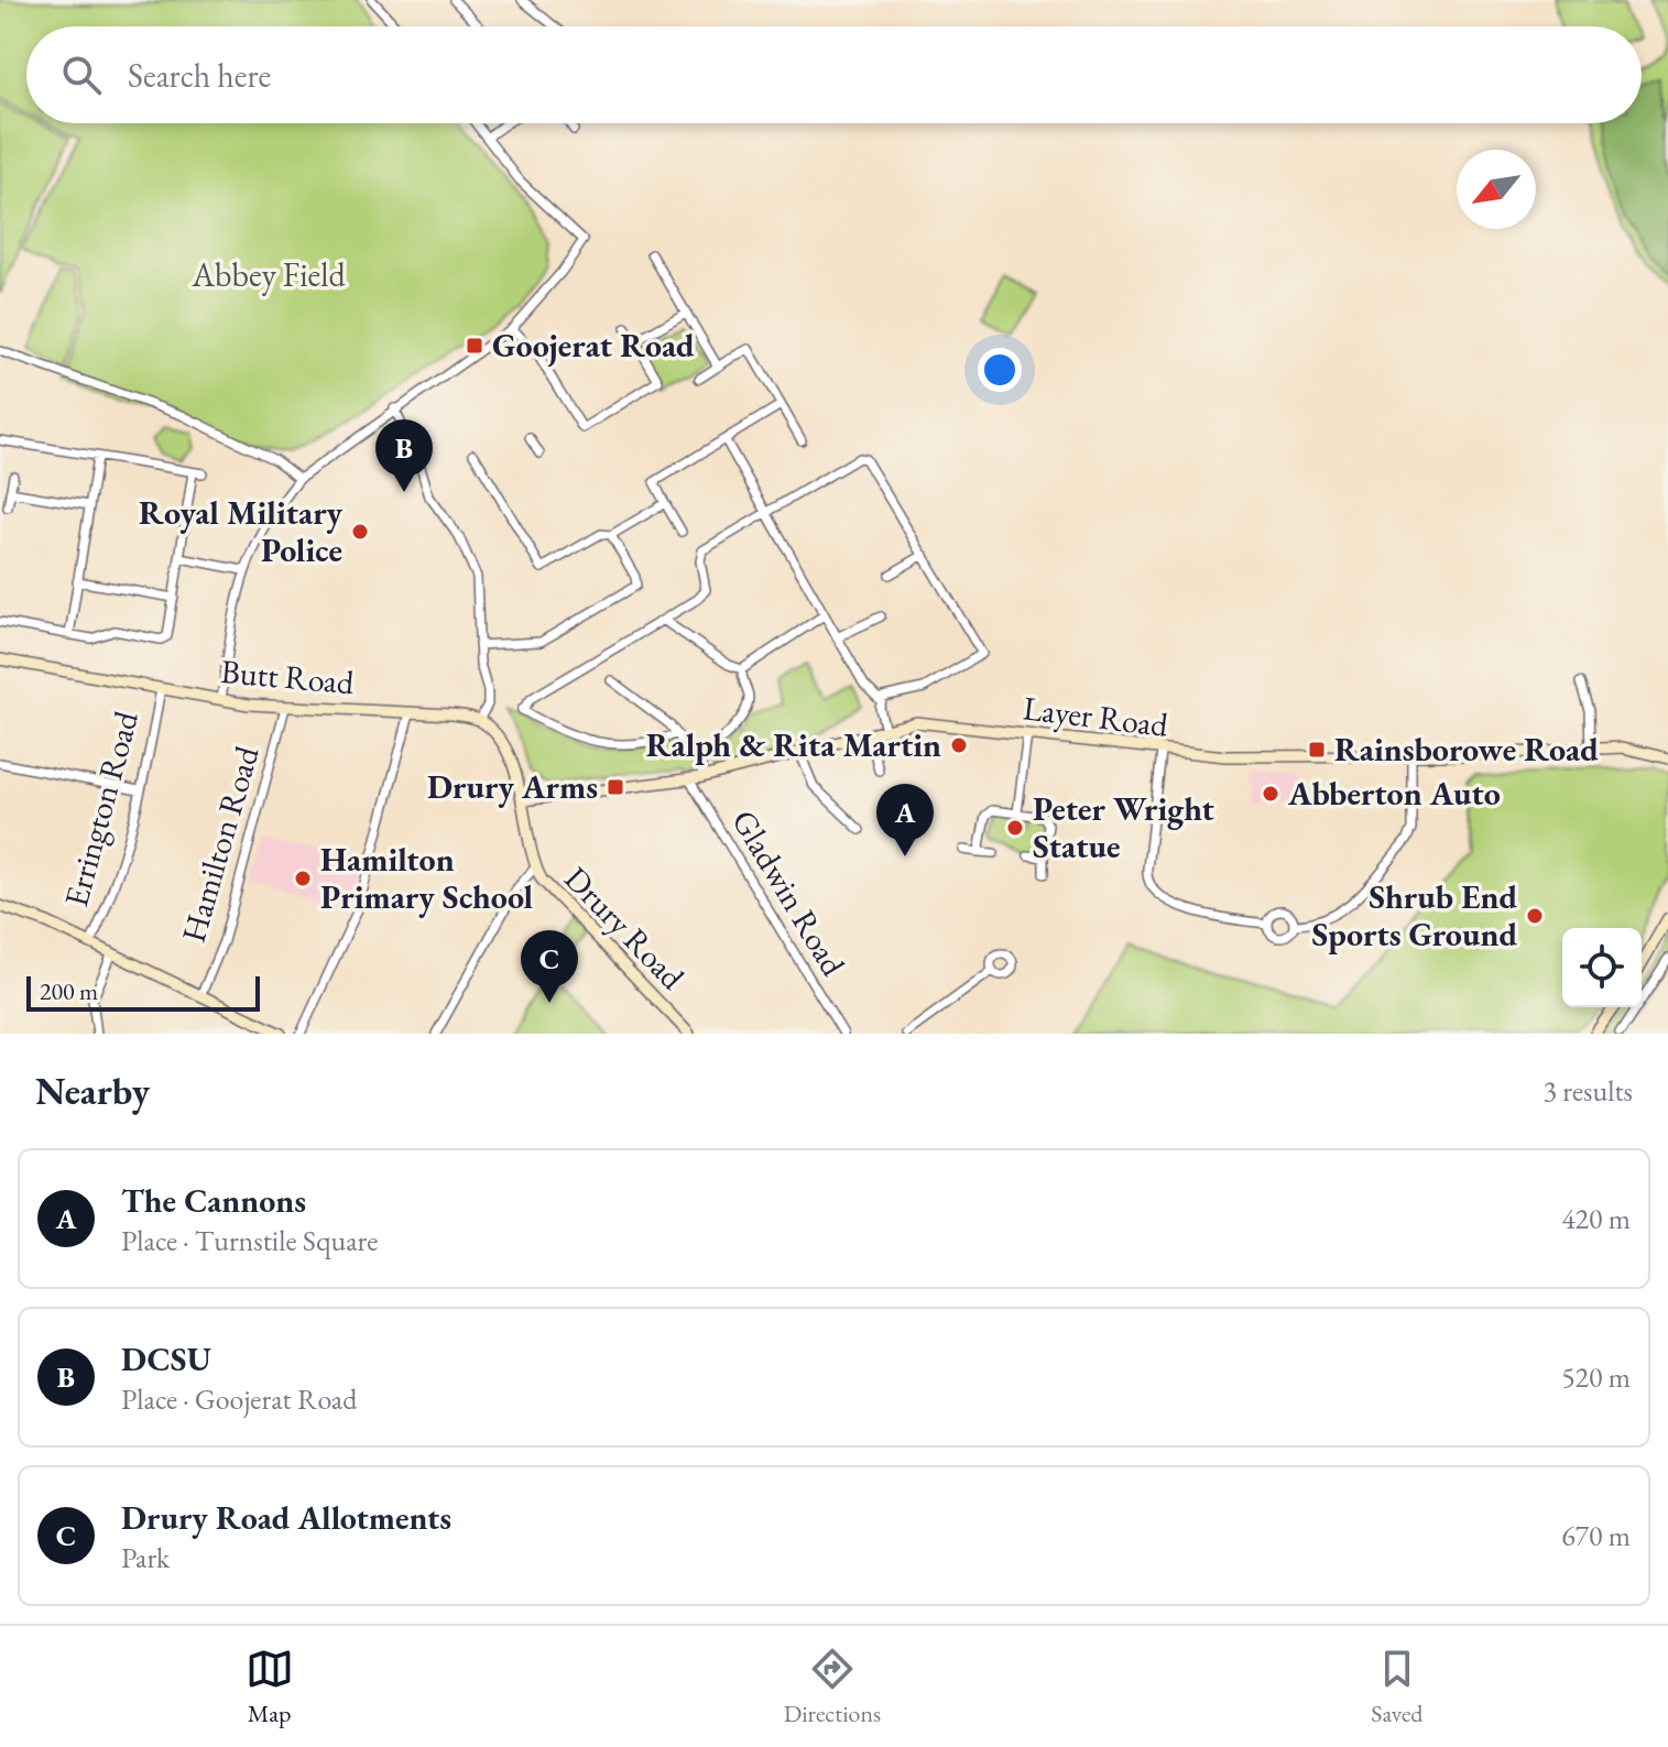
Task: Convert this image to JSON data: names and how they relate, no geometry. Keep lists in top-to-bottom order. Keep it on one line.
{"streets":{"main road":["Butt Road","Layer Road","Drury Road"],"street":["Errington Road","Hamilton Road","Gladwin Road"]},"crossings":[["Butt Road","Errington Road"],["Butt Road","Hamilton Road"],["Layer Road","Gladwin Road"],["Layer Road","Drury Road"]],"parks":["Abbey Field"],"places":{"transit":["Goojerat Road","Rainsborowe Road","Drury Arms"],"other":["Royal Military Police","Ralph & Rita Martin","Abberton Auto","Peter Wright Statue","Hamilton Primary School","Shrub End Sports Ground"]},"scale_bar":"200 m","north":"bottom left","page":{"search":"Search here","pins":["B","A","C"],"scale":"200 m","heading":["Nearby","3 results"],"list":[{"mark":"A","name":"The Cannons","note":"Place · Turnstile Square","value":"420 m"},{"mark":"B","name":"DCSU","note":"Place · Goojerat Road","value":"520 m"},{"mark":"C","name":"Drury Road Allotments","note":"Park","value":"670 m"}],"nav":["Map","Directions","Saved"]}}
